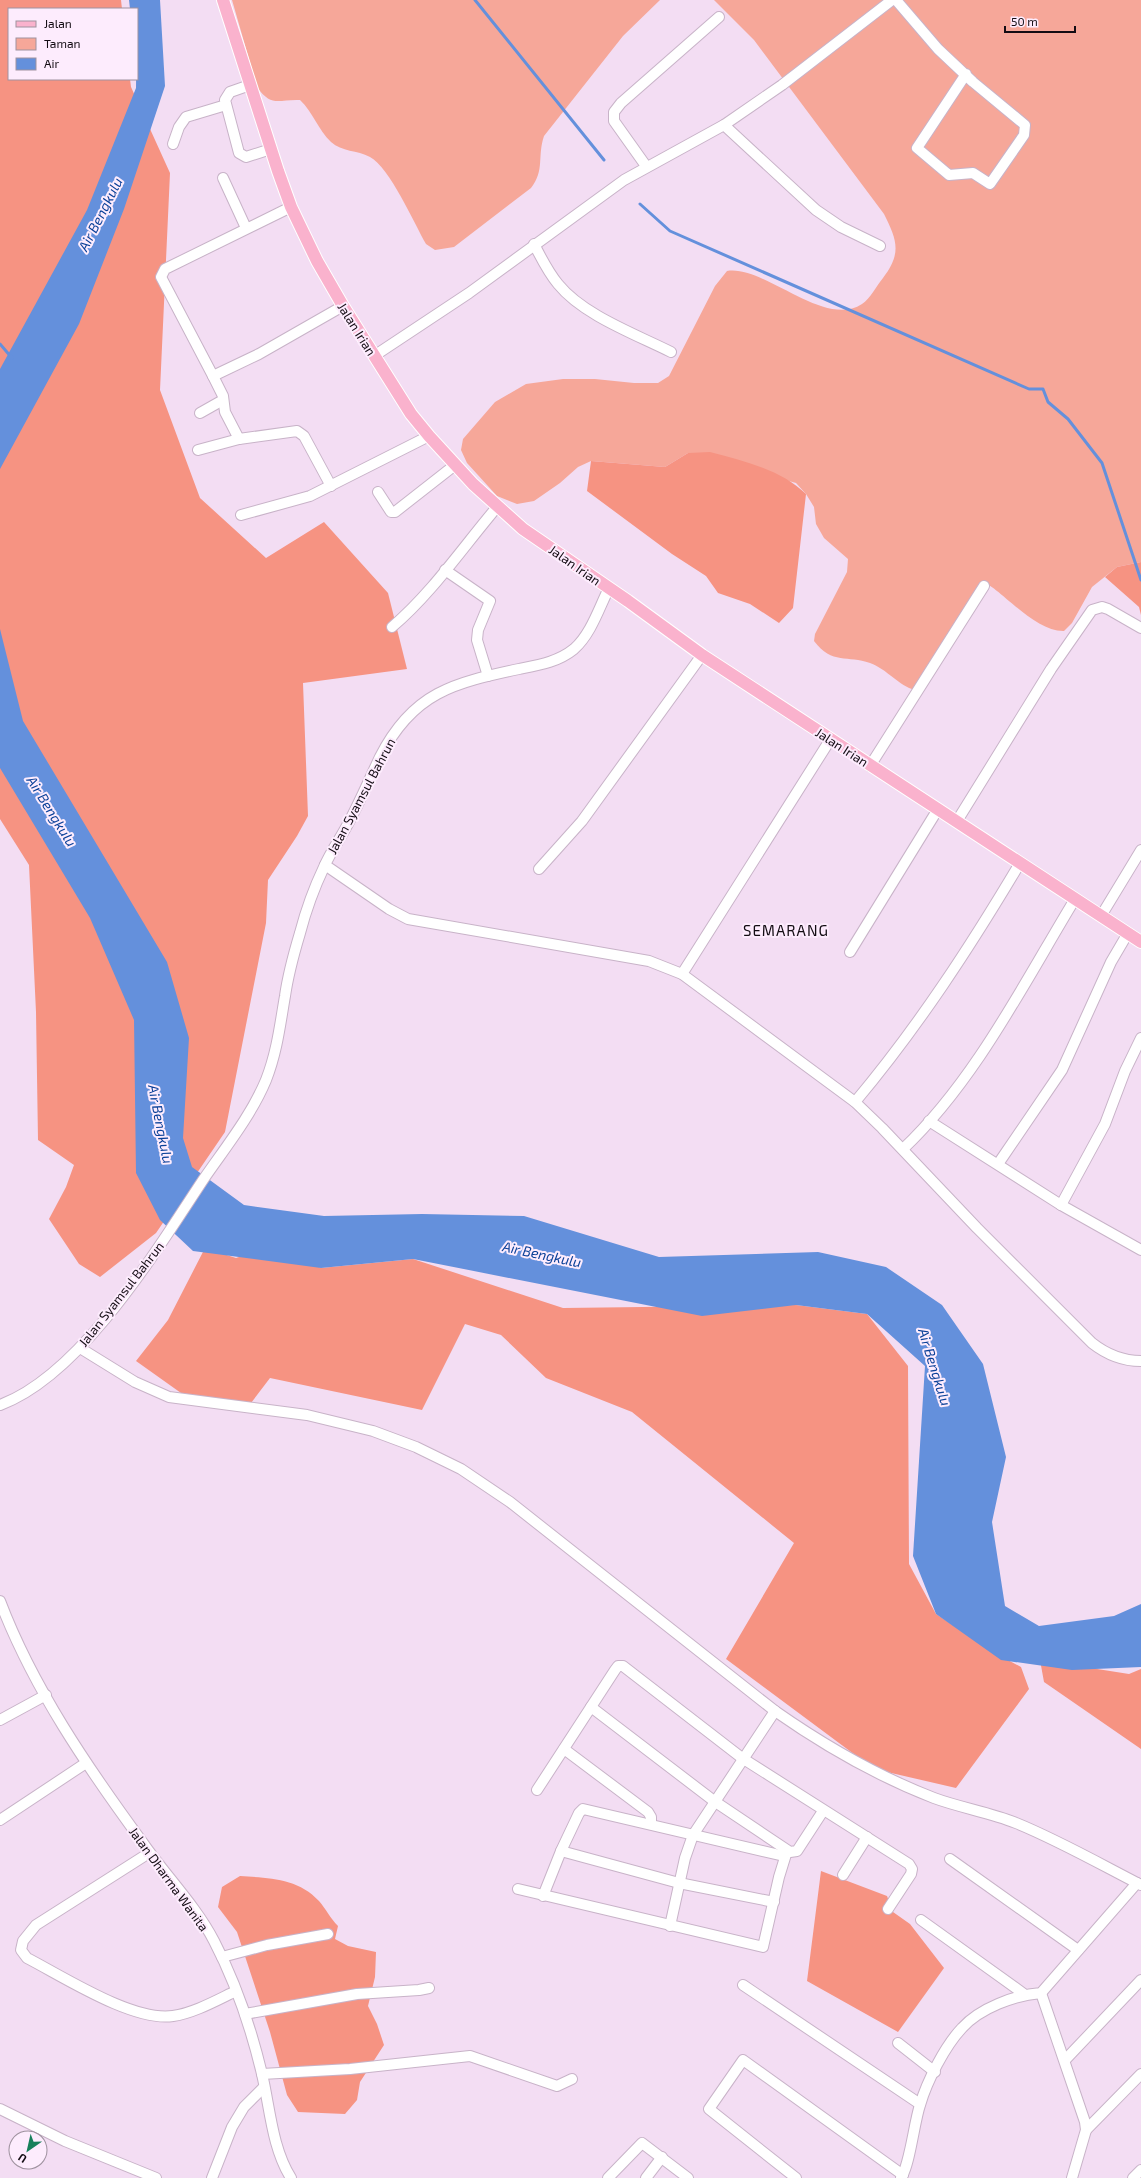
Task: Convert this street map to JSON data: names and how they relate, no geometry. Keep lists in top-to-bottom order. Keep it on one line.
{"streets":{"main road":["Jalan Irian"],"street":["Jalan Syamsul Bahrun","Jalan Dharma Wanita"]},"crossings":[["Jalan Irian","Jalan Syamsul Bahrun"]],"districts":["SEMARANG"],"water":["Air Bengkulu"],"legend":["Jalan","Taman","Air"],"scale_bar":"50 m","north":"bottom left"}
